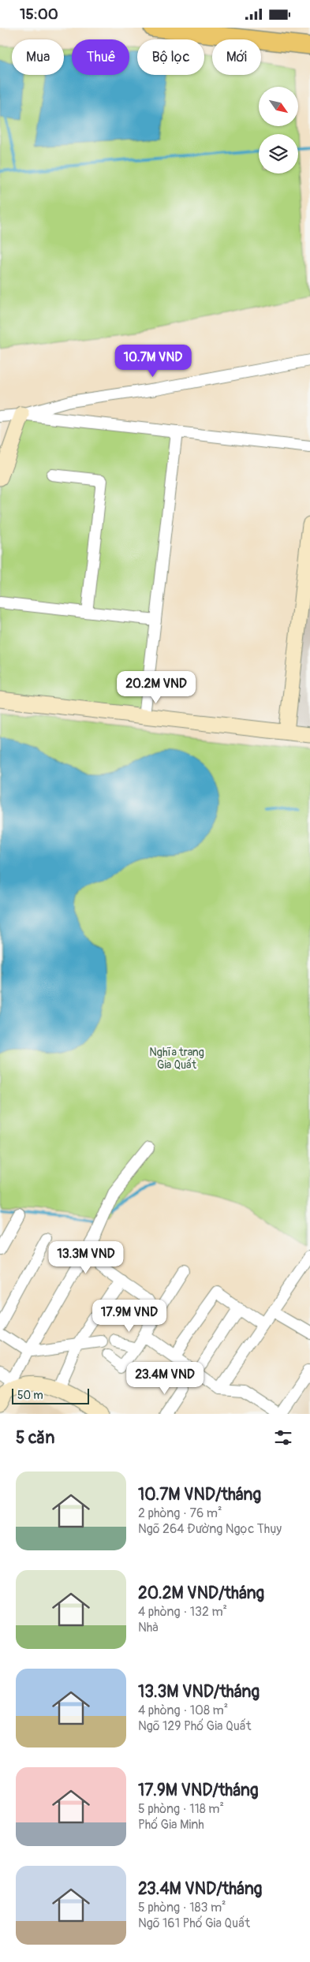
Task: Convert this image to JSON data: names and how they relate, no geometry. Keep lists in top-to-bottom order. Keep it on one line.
{"parks":["Nghĩa trang Gia Quất"],"scale_bar":"50 m","north":"bottom right","page":{"status":"15:00","chip":["Mua","Thuê","Bộ lọc","Mới"],"price":["10.7M VND","20.2M VND","13.3M VND","17.9M VND","23.4M VND"],"scale":"50 m","heading":"5 căn","list":[{"name":"10.7M VND/tháng","note":"2 phòng · 76 m² · Ngõ 264 Đường Ngọc Thụy"},{"name":"20.2M VND/tháng","note":"4 phòng · 132 m² · Nhà"},{"name":"13.3M VND/tháng","note":"4 phòng · 108 m² · Ngõ 129 Phố Gia Quất"},{"name":"17.9M VND/tháng","note":"5 phòng · 118 m² · Phố Gia Minh"},{"name":"23.4M VND/tháng","note":"5 phòng · 183 m² · Ngõ 161 Phố Gia Quất"}]}}
